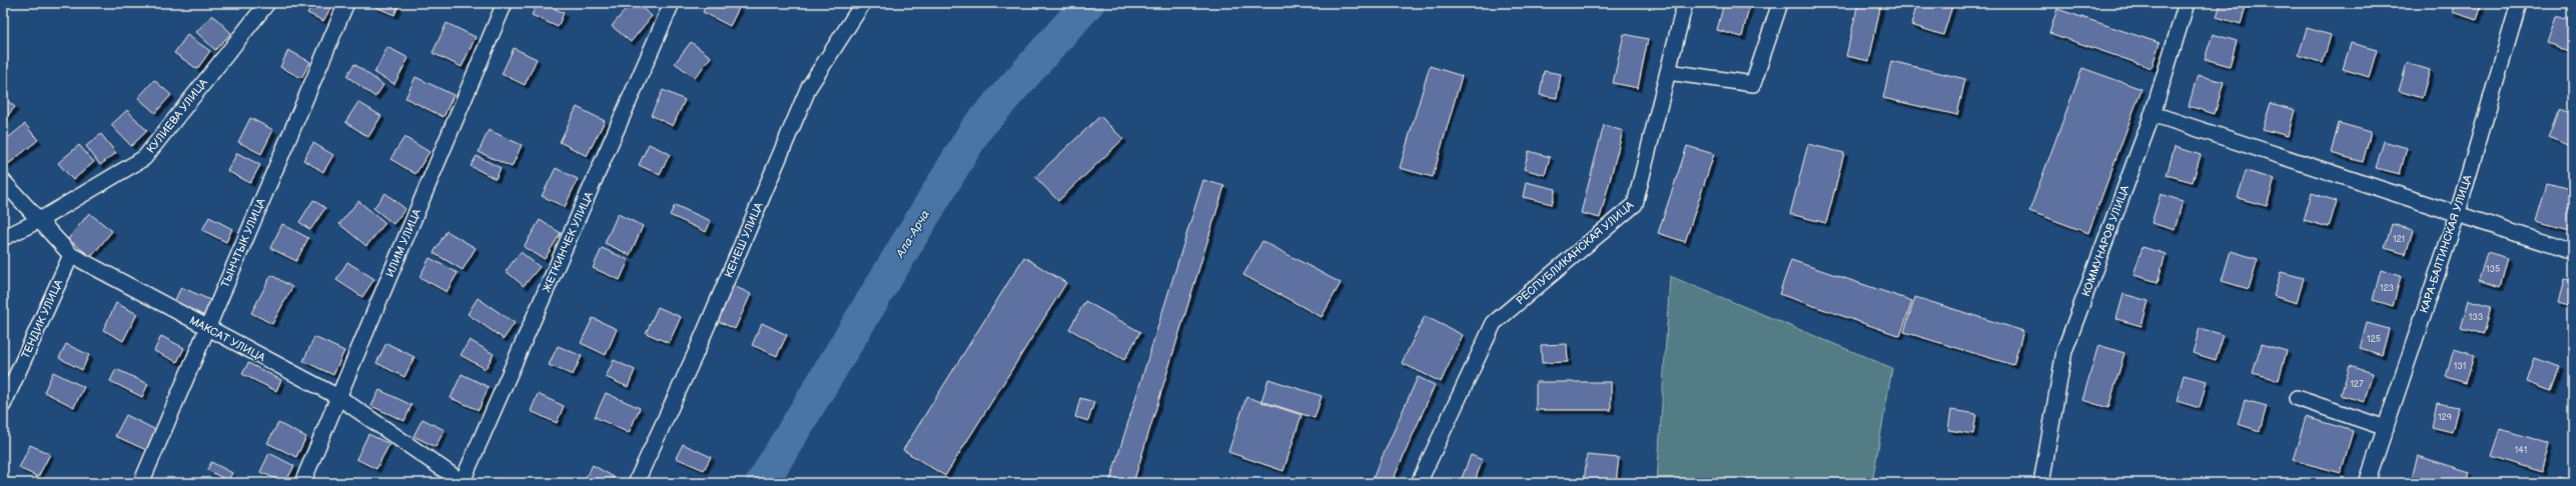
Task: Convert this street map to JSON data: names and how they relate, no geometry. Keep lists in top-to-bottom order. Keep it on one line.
{"streets":{"street":["КУЛИЕВА УЛИЦА","КЕНЕШ УЛИЦА","КОММУНАРОВ УЛИЦА","ЖЕТКИНЧЕК УЛИЦА","ТЫНЧТЫК УЛИЦА","ИЛИМ УЛИЦА","КАРА-БАЛТИНСКАЯ УЛИЦА","РЕСПУБЛИКАНСКАЯ УЛИЦА","ТЕНДИК УЛИЦА","МАКСАТ УЛИЦА"]},"crossings":[["КУЛИЕВА УЛИЦА","МАКСАТ УЛИЦА"],["ЖЕТКИНЧЕК УЛИЦА","МАКСАТ УЛИЦА"],["ТЫНЧТЫК УЛИЦА","МАКСАТ УЛИЦА"],["ИЛИМ УЛИЦА","МАКСАТ УЛИЦА"],["ТЕНДИК УЛИЦА","МАКСАТ УЛИЦА"]],"water":["Ала-Арча"],"house_numbers":["121","135","123","133","125","131","127","129","141"]}
